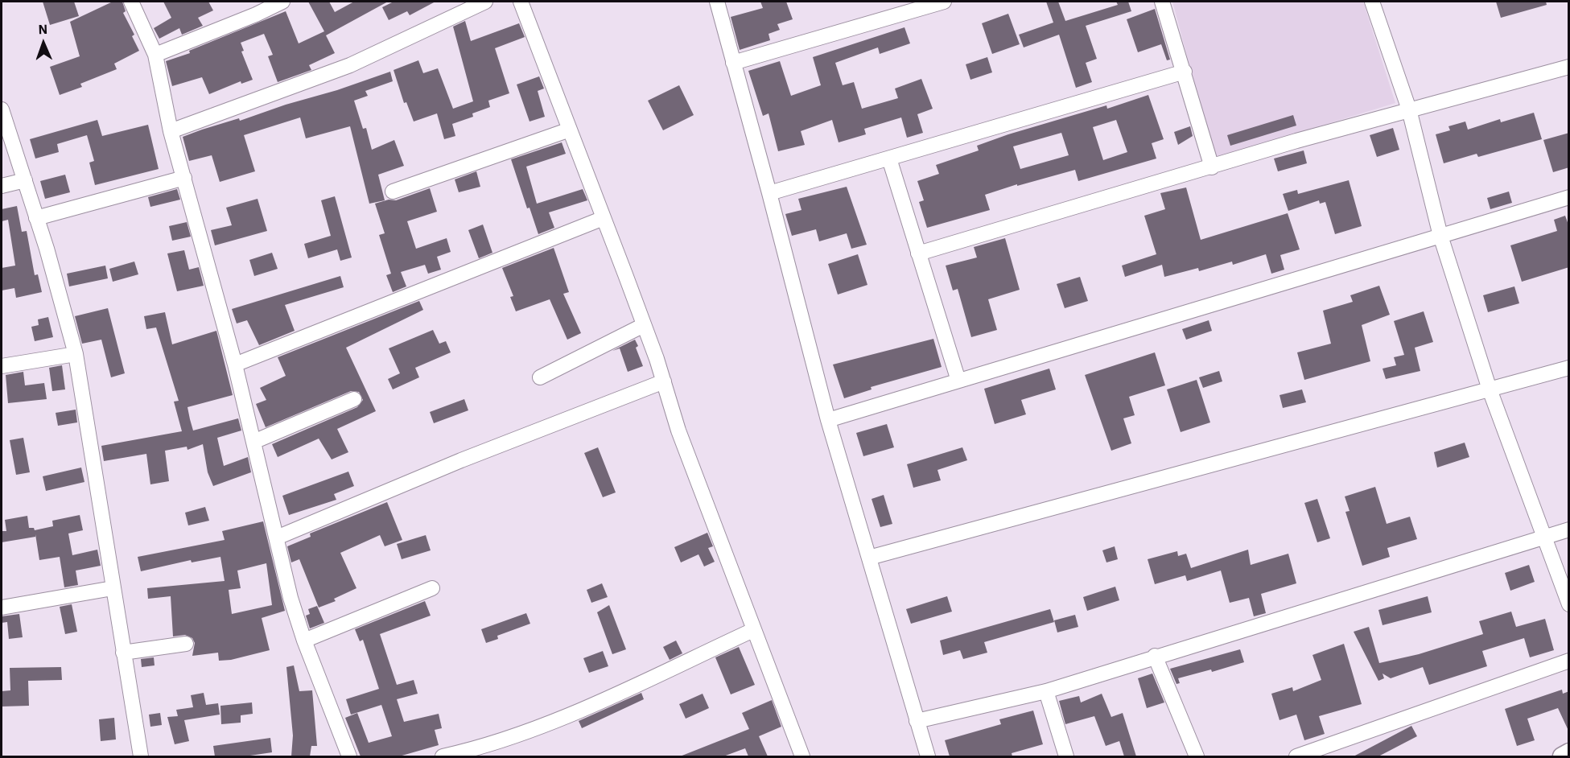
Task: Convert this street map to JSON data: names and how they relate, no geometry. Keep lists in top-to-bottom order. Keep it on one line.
{"north":"top"}
